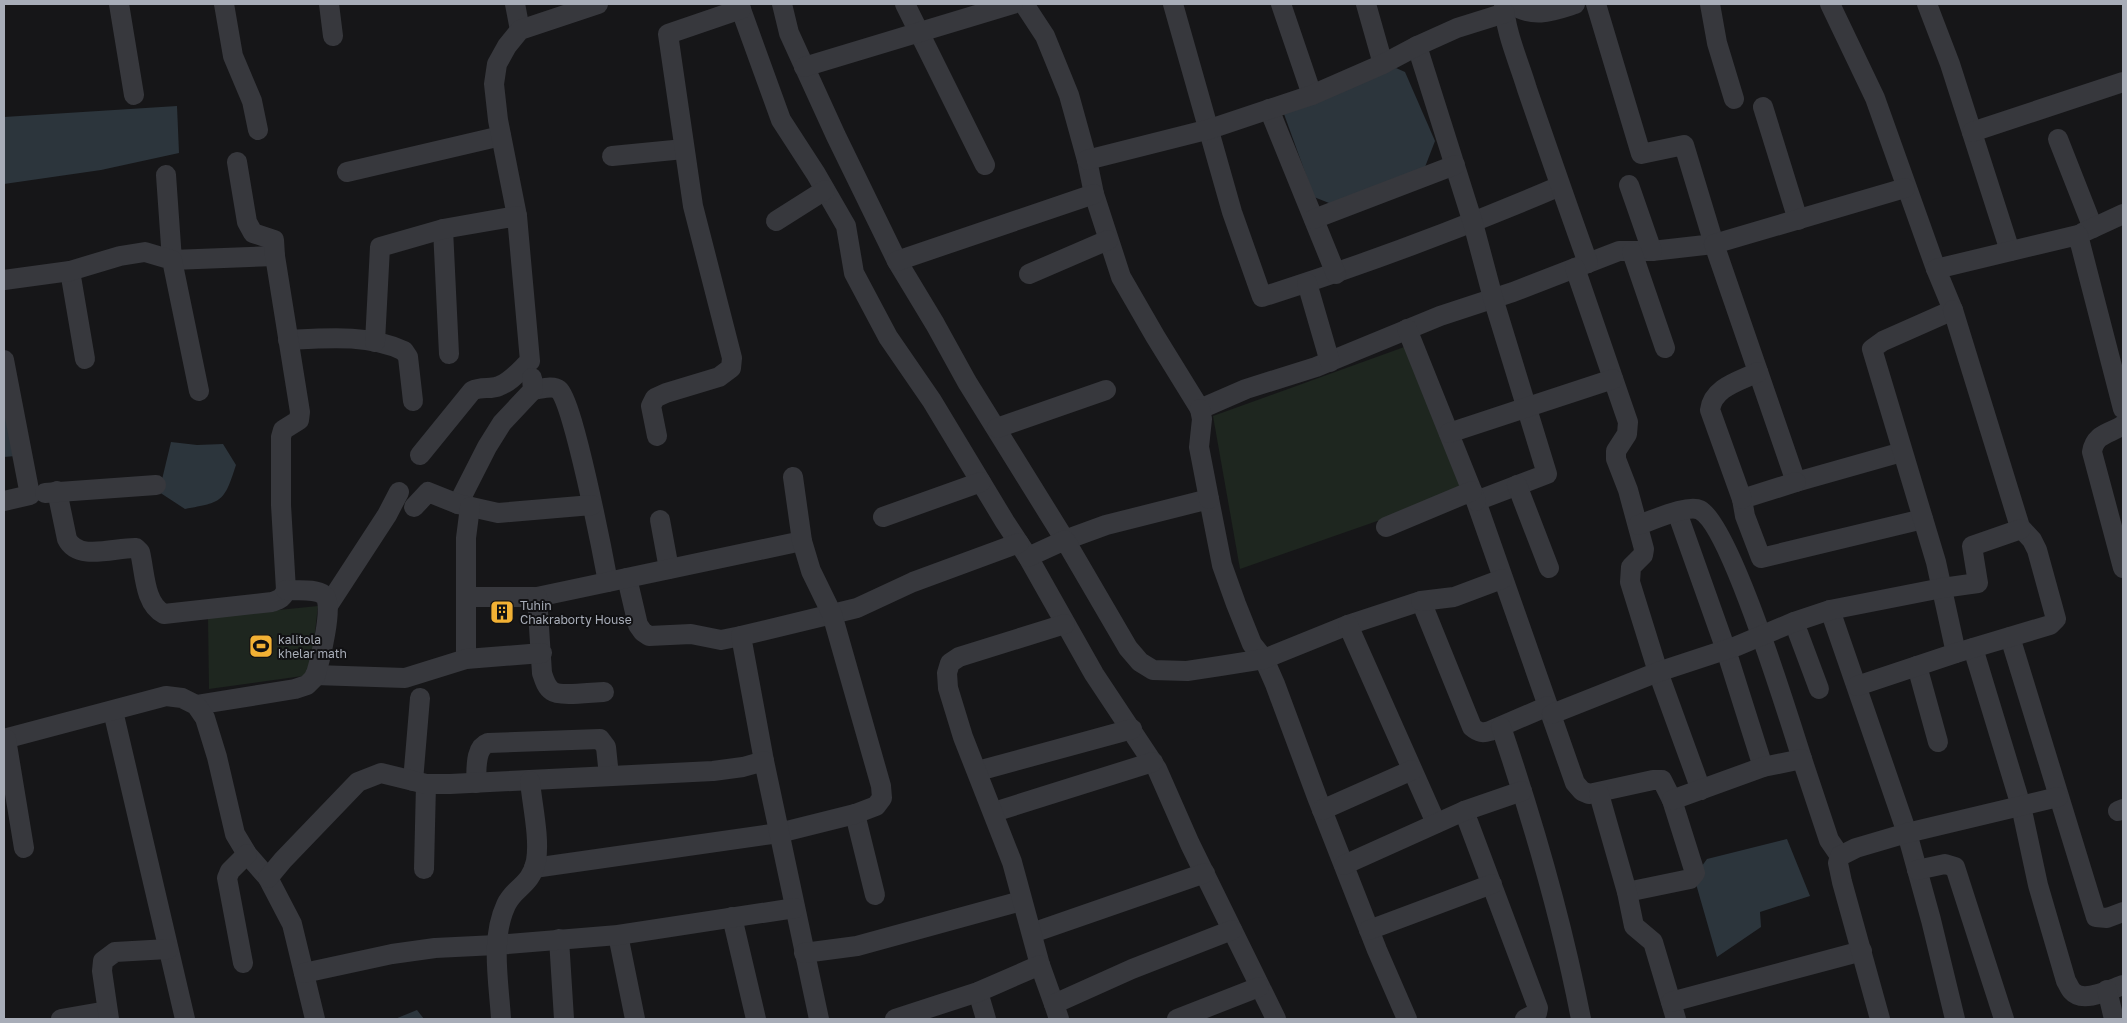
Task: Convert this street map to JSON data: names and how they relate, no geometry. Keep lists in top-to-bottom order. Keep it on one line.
{"places":{"building":["Tuhin Chakraborty House"],"sports":["kalitola khelar math"]}}
